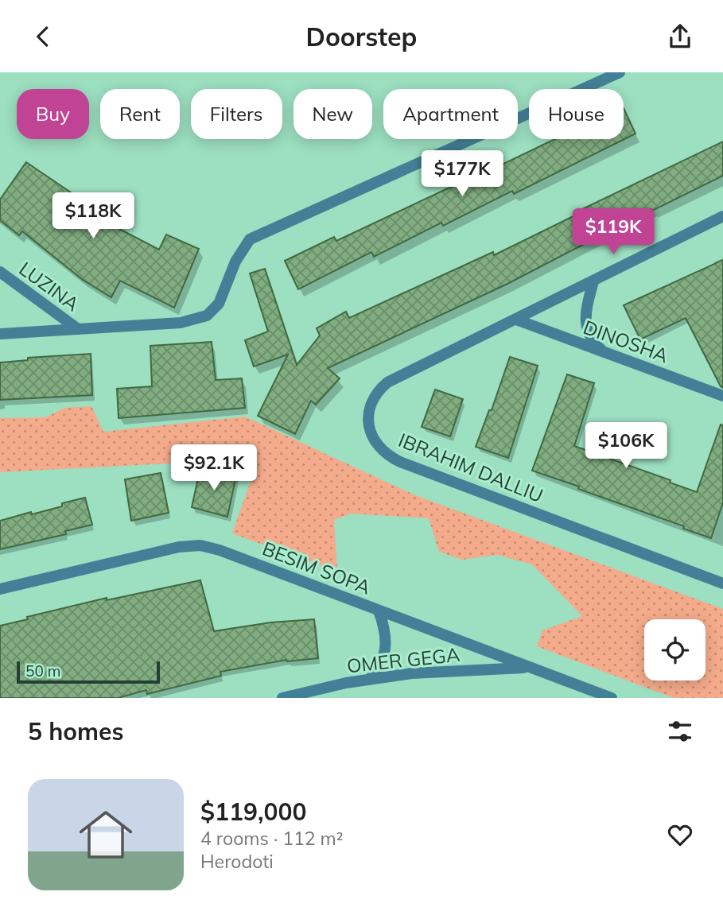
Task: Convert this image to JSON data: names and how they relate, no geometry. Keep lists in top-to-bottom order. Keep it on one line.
{"streets":{"street":["LUZINA","DINOSHA","IBRAHIM DALLIU","BESIM SOPA","OMER GEGA"]},"crossings":[["DINOSHA","IBRAHIM DALLIU"],["BESIM SOPA","OMER GEGA"]],"scale_bar":"50 m","page":{"header":"Doorstep","chip":["Buy","Rent","Filters","New","Apartment","House"],"price":["$177K","$118K","$119K","$106K","$92.1K"],"scale":"50 m","heading":"5 homes","list":[{"name":"$119,000","note":"4 rooms · 112 m² · Herodoti"}]}}
